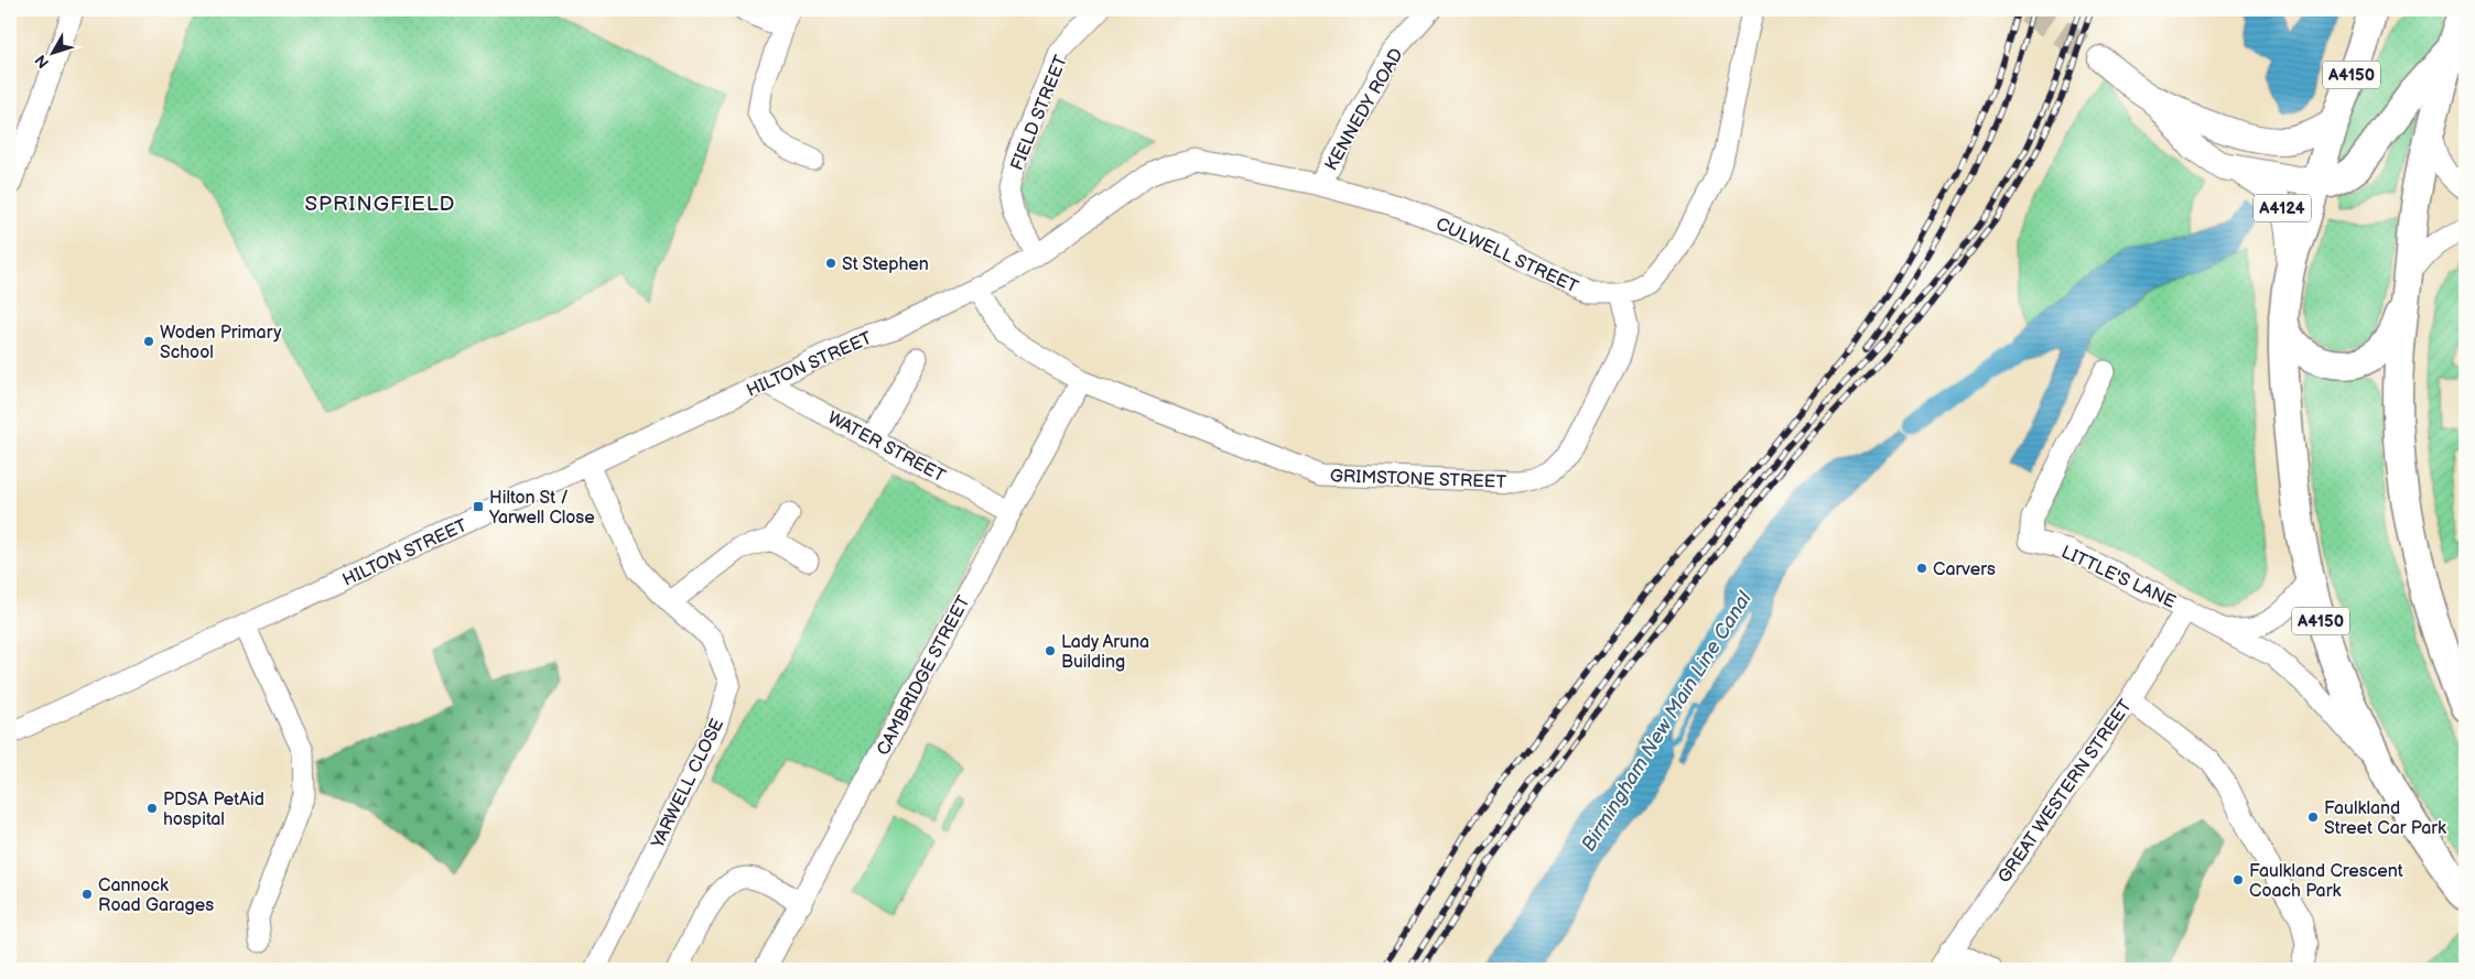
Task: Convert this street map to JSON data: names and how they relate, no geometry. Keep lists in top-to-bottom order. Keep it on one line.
{"streets":{"highway":["A4150"],"main road":["A4124"],"street":["KENNEDY ROAD","FIELD STREET","CULWELL STREET","HILTON STREET","WATER STREET","GRIMSTONE STREET","LITTLE'S LANE","CAMBRIDGE STREET","YARWELL CLOSE","GREAT WESTERN STREET"]},"crossings":[["A4150","A4124"],["A4150","LITTLE'S LANE"],["KENNEDY ROAD","CULWELL STREET"],["FIELD STREET","CULWELL STREET"],["CULWELL STREET","HILTON STREET"],["CULWELL STREET","GRIMSTONE STREET"],["HILTON STREET","WATER STREET"],["HILTON STREET","GRIMSTONE STREET"],["HILTON STREET","YARWELL CLOSE"],["WATER STREET","CAMBRIDGE STREET"],["GRIMSTONE STREET","CAMBRIDGE STREET"],["LITTLE'S LANE","GREAT WESTERN STREET"]],"districts":["SPRINGFIELD"],"water":["Birmingham New Main Line Canal"],"places":{"other":["St Stephen","Woden Primary School","Carvers","Lady Aruna Building","PDSA PetAid hospital","Faulkland Street Car Park","Faulkland Crescent Coach Park","Cannock Road Garages"],"transit":["Hilton St / Yarwell Close"]},"north":"bottom left"}
